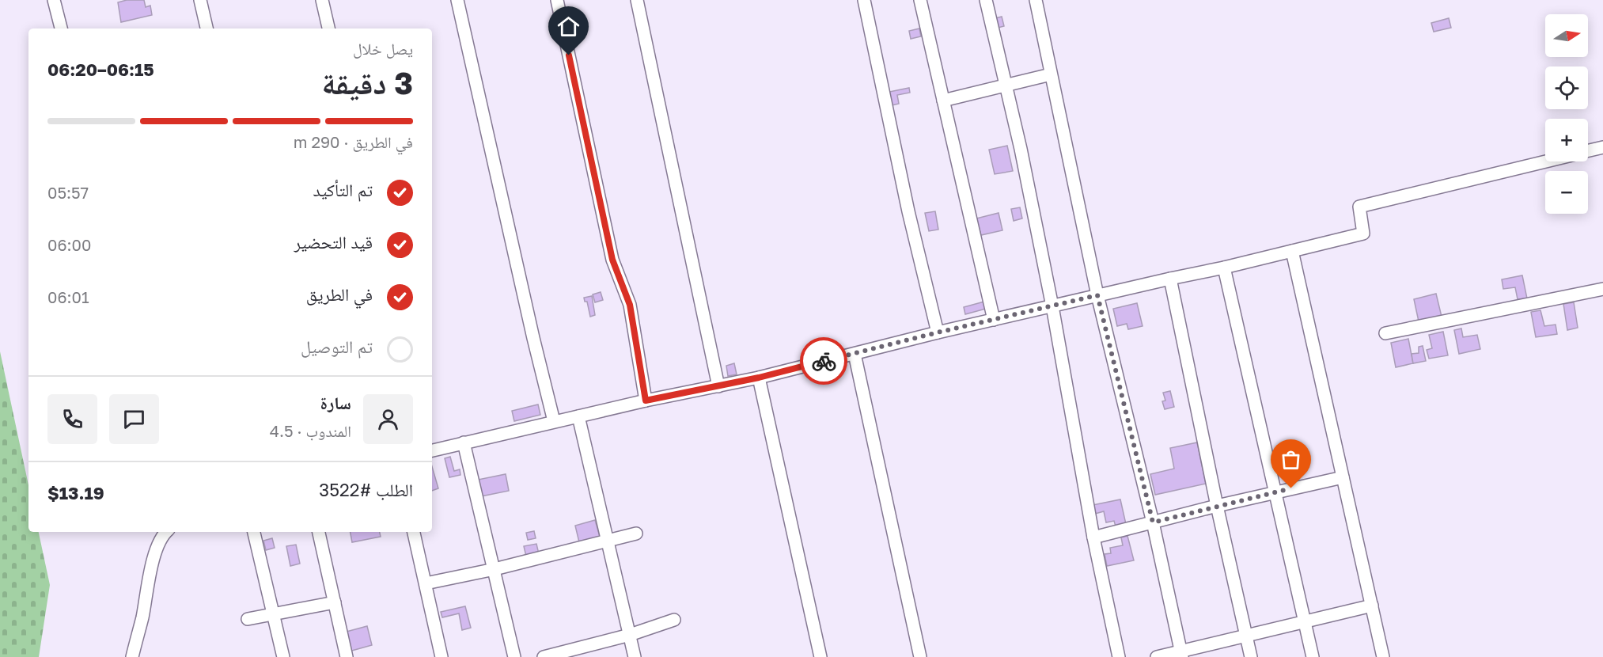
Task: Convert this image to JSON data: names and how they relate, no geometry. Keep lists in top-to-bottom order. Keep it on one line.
{"north":"right","page":{"map_buttons":["+","−"],"heading":["3 دقيقة","يصل خلال","06:15–06:20"],"panel":["سارة","المندوب · 4.5","الطلب #3522","$13.19"],"bar":"في الطريق · 290 m","list":[["تم التأكيد","05:57"],["قيد التحضير","06:00"],["في الطريق","06:01"],"تم التوصيل"]}}
